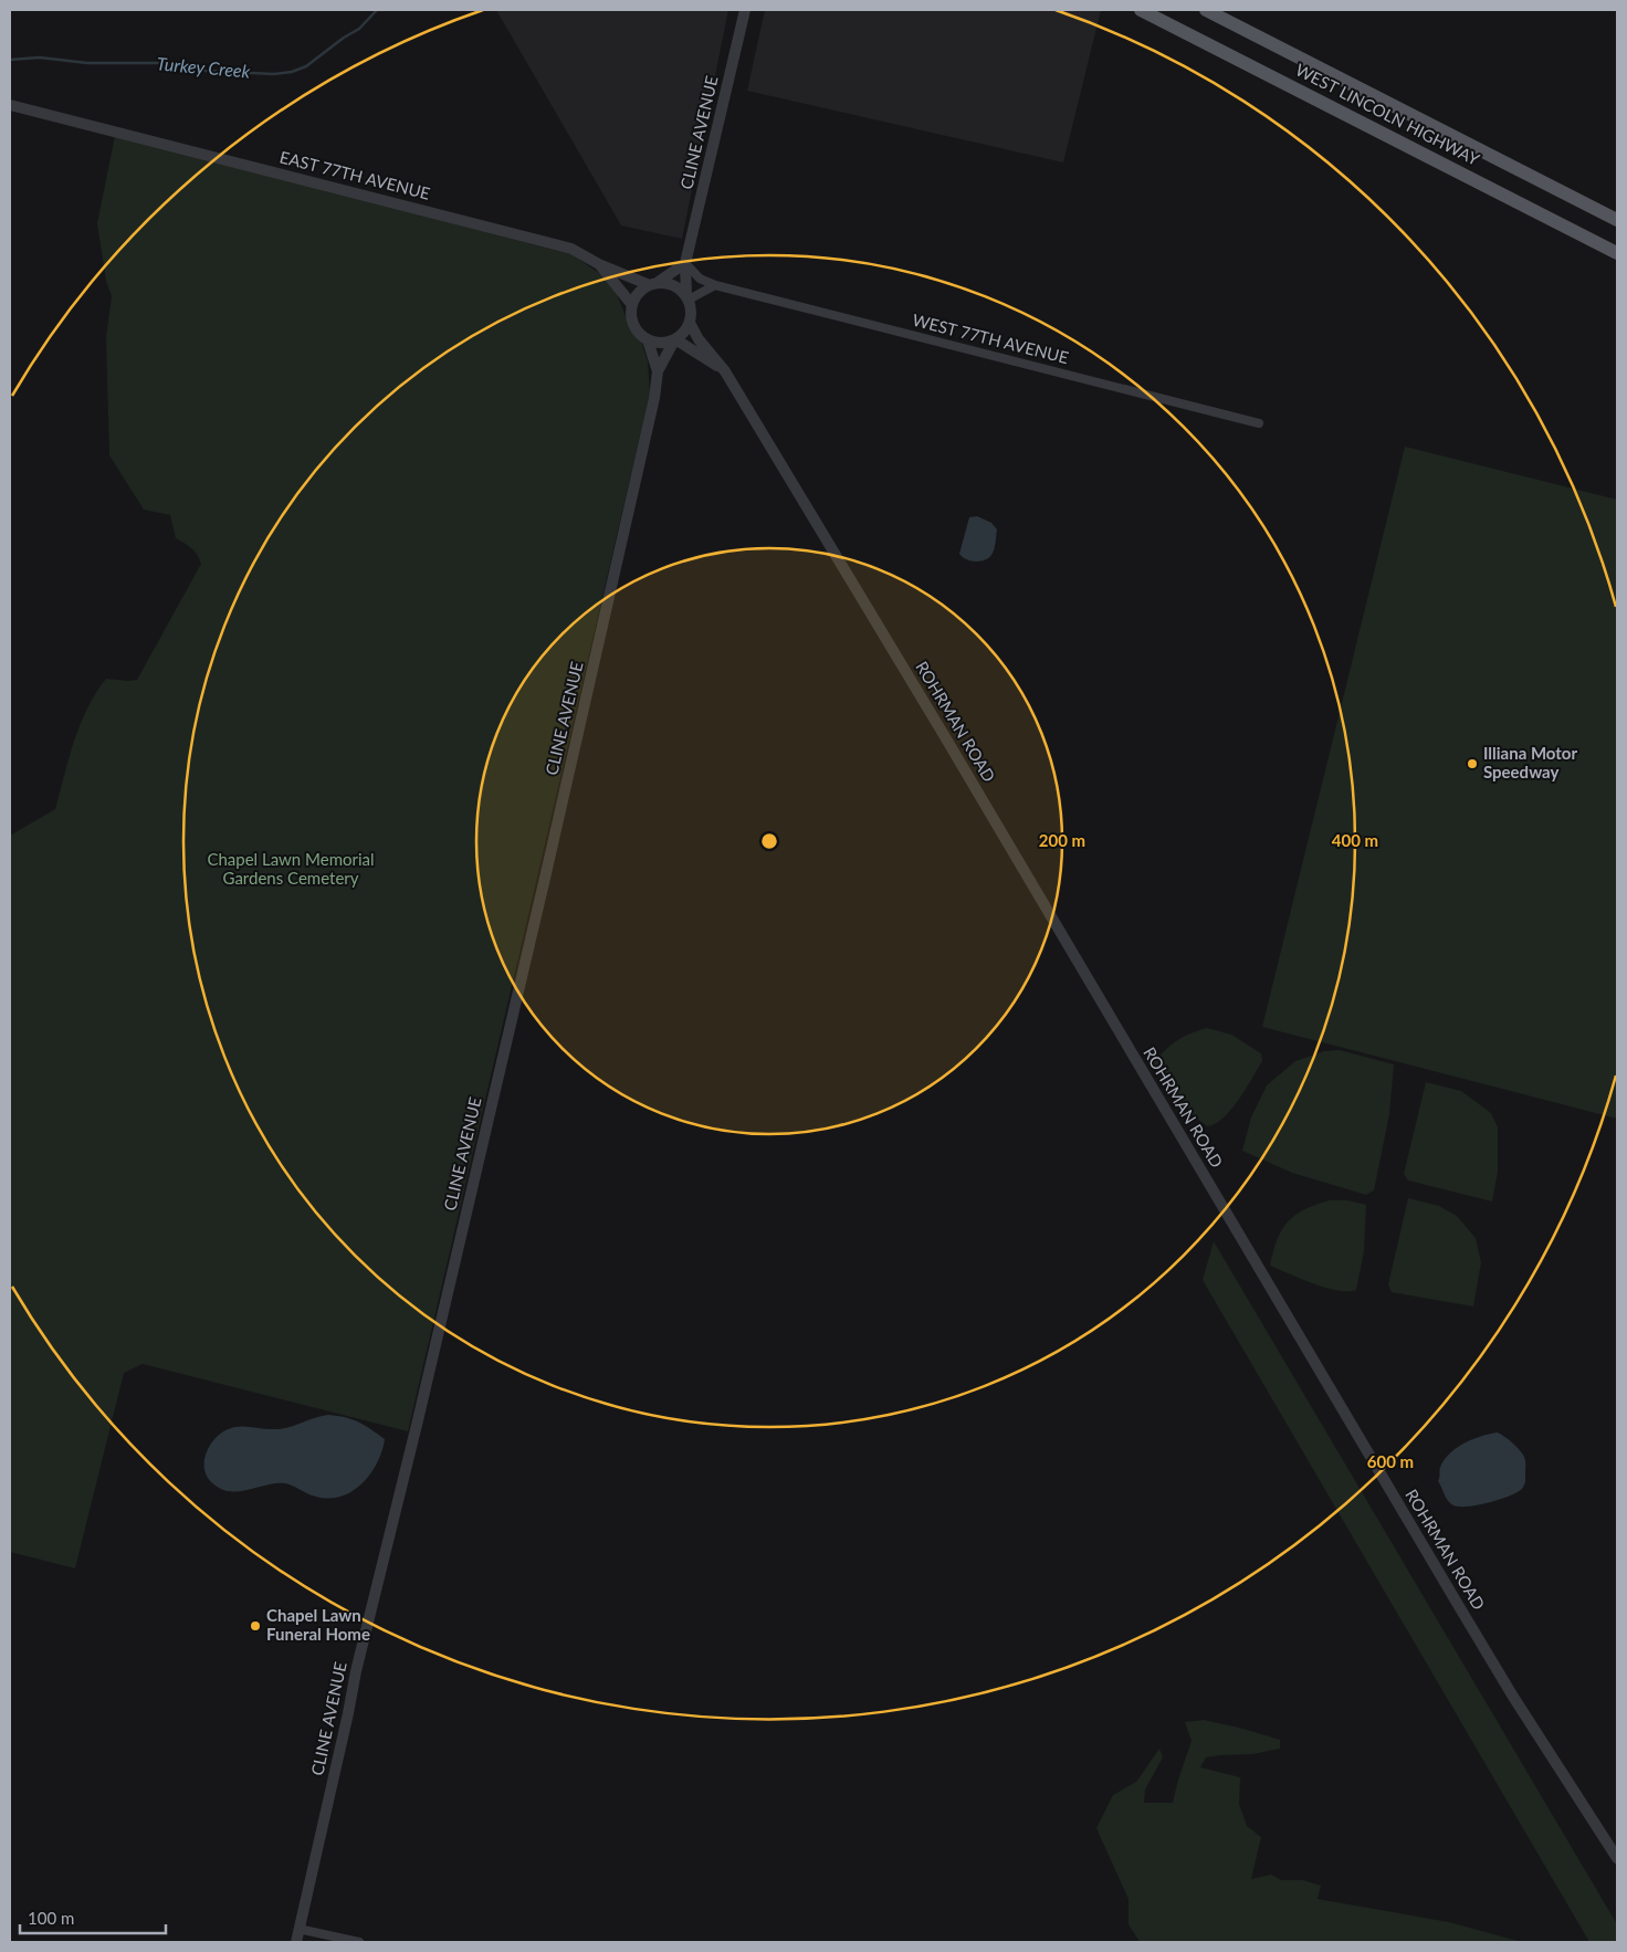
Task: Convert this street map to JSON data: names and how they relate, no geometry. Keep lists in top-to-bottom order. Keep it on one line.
{"streets":{"main road":["WEST LINCOLN HIGHWAY"],"street":["CLINE AVENUE","EAST 77TH AVENUE","WEST 77TH AVENUE","ROHRMAN ROAD"]},"crossings":[["CLINE AVENUE","EAST 77TH AVENUE"],["CLINE AVENUE","WEST 77TH AVENUE"],["CLINE AVENUE","ROHRMAN ROAD"],["EAST 77TH AVENUE","ROHRMAN ROAD"]],"water":["Turkey Creek"],"parks":["Chapel Lawn Memorial Gardens Cemetery"],"places":["Illiana Motor Speedway","Chapel Lawn Funeral Home"],"scale_bar":"100 m","rings":["200 m","400 m","600 m"]}
